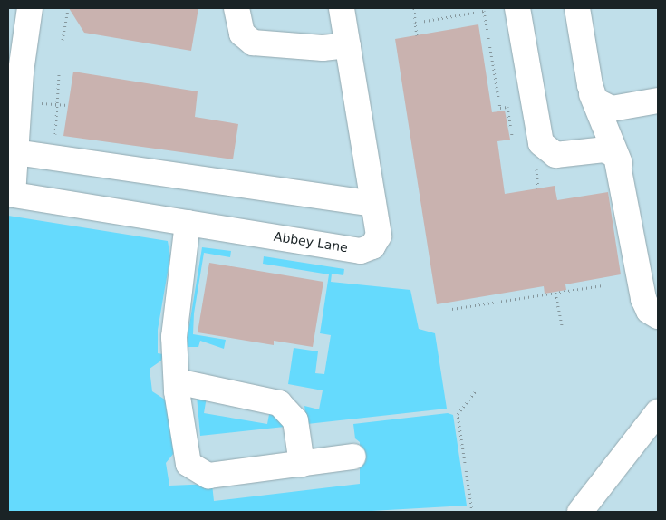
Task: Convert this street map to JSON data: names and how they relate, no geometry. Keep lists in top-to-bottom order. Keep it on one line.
{"streets":{"street":["Abbey Lane"]}}
